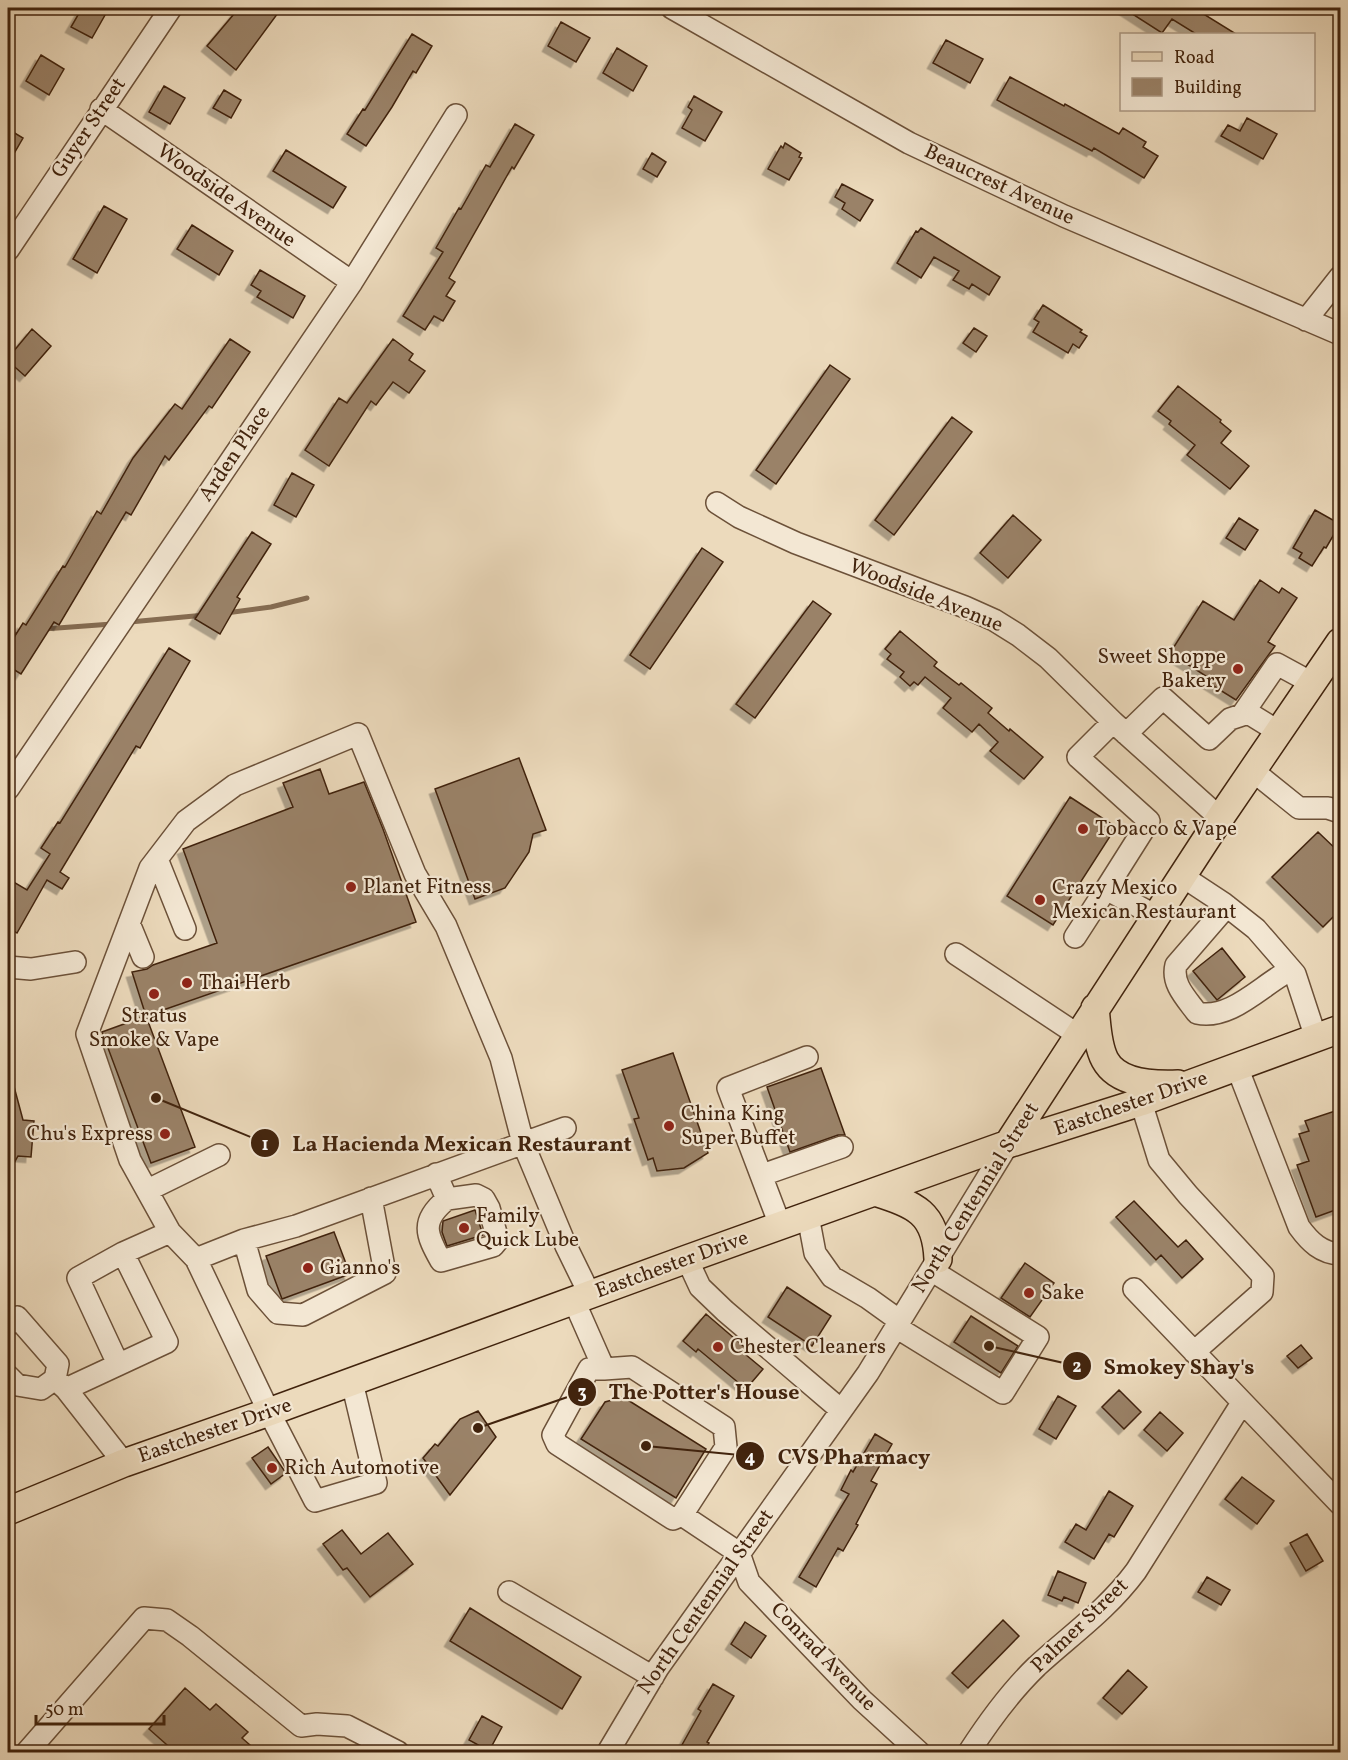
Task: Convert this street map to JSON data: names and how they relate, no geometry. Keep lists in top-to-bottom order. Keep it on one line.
{"streets":{"main road":["Eastchester Drive","North Centennial Street"],"street":["Guyer Street","Beaucrest Avenue","Woodside Avenue","Arden Place","Palmer Street","Conrad Avenue"]},"crossings":[["Guyer Street","Woodside Avenue"],["Woodside Avenue","Arden Place"],["Woodside Avenue","North Centennial Street"],["Eastchester Drive","North Centennial Street"],["North Centennial Street","Conrad Avenue"]],"places":["Sweet Shoppe Bakery","Tobacco & Vape","Planet Fitness","Crazy Mexico Mexican Restaurant","Thai Herb","Stratus Smoke & Vape","La Hacienda Mexican Restaurant","China King Super Buffet","Chu's Express","Family Quick Lube","Gianno's","Sake","Smokey Shay's","Chester Cleaners","The Potter's House","CVS Pharmacy","Rich Automotive"],"legend":["Road","Building"],"scale_bar":"50 m"}
